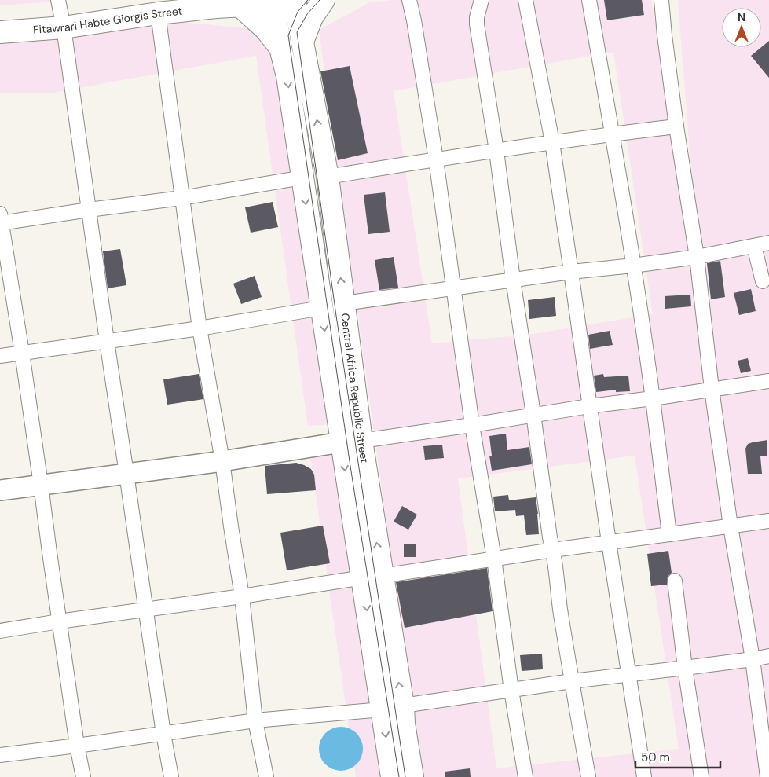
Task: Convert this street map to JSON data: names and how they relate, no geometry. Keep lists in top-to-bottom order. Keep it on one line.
{"streets":{"main road":["Fitawrari Habte Giorgis Street","Central Africa Republic Street"]},"crossings":[["Fitawrari Habte Giorgis Street","Central Africa Republic Street"]],"scale_bar":"50 m","north":"top"}
